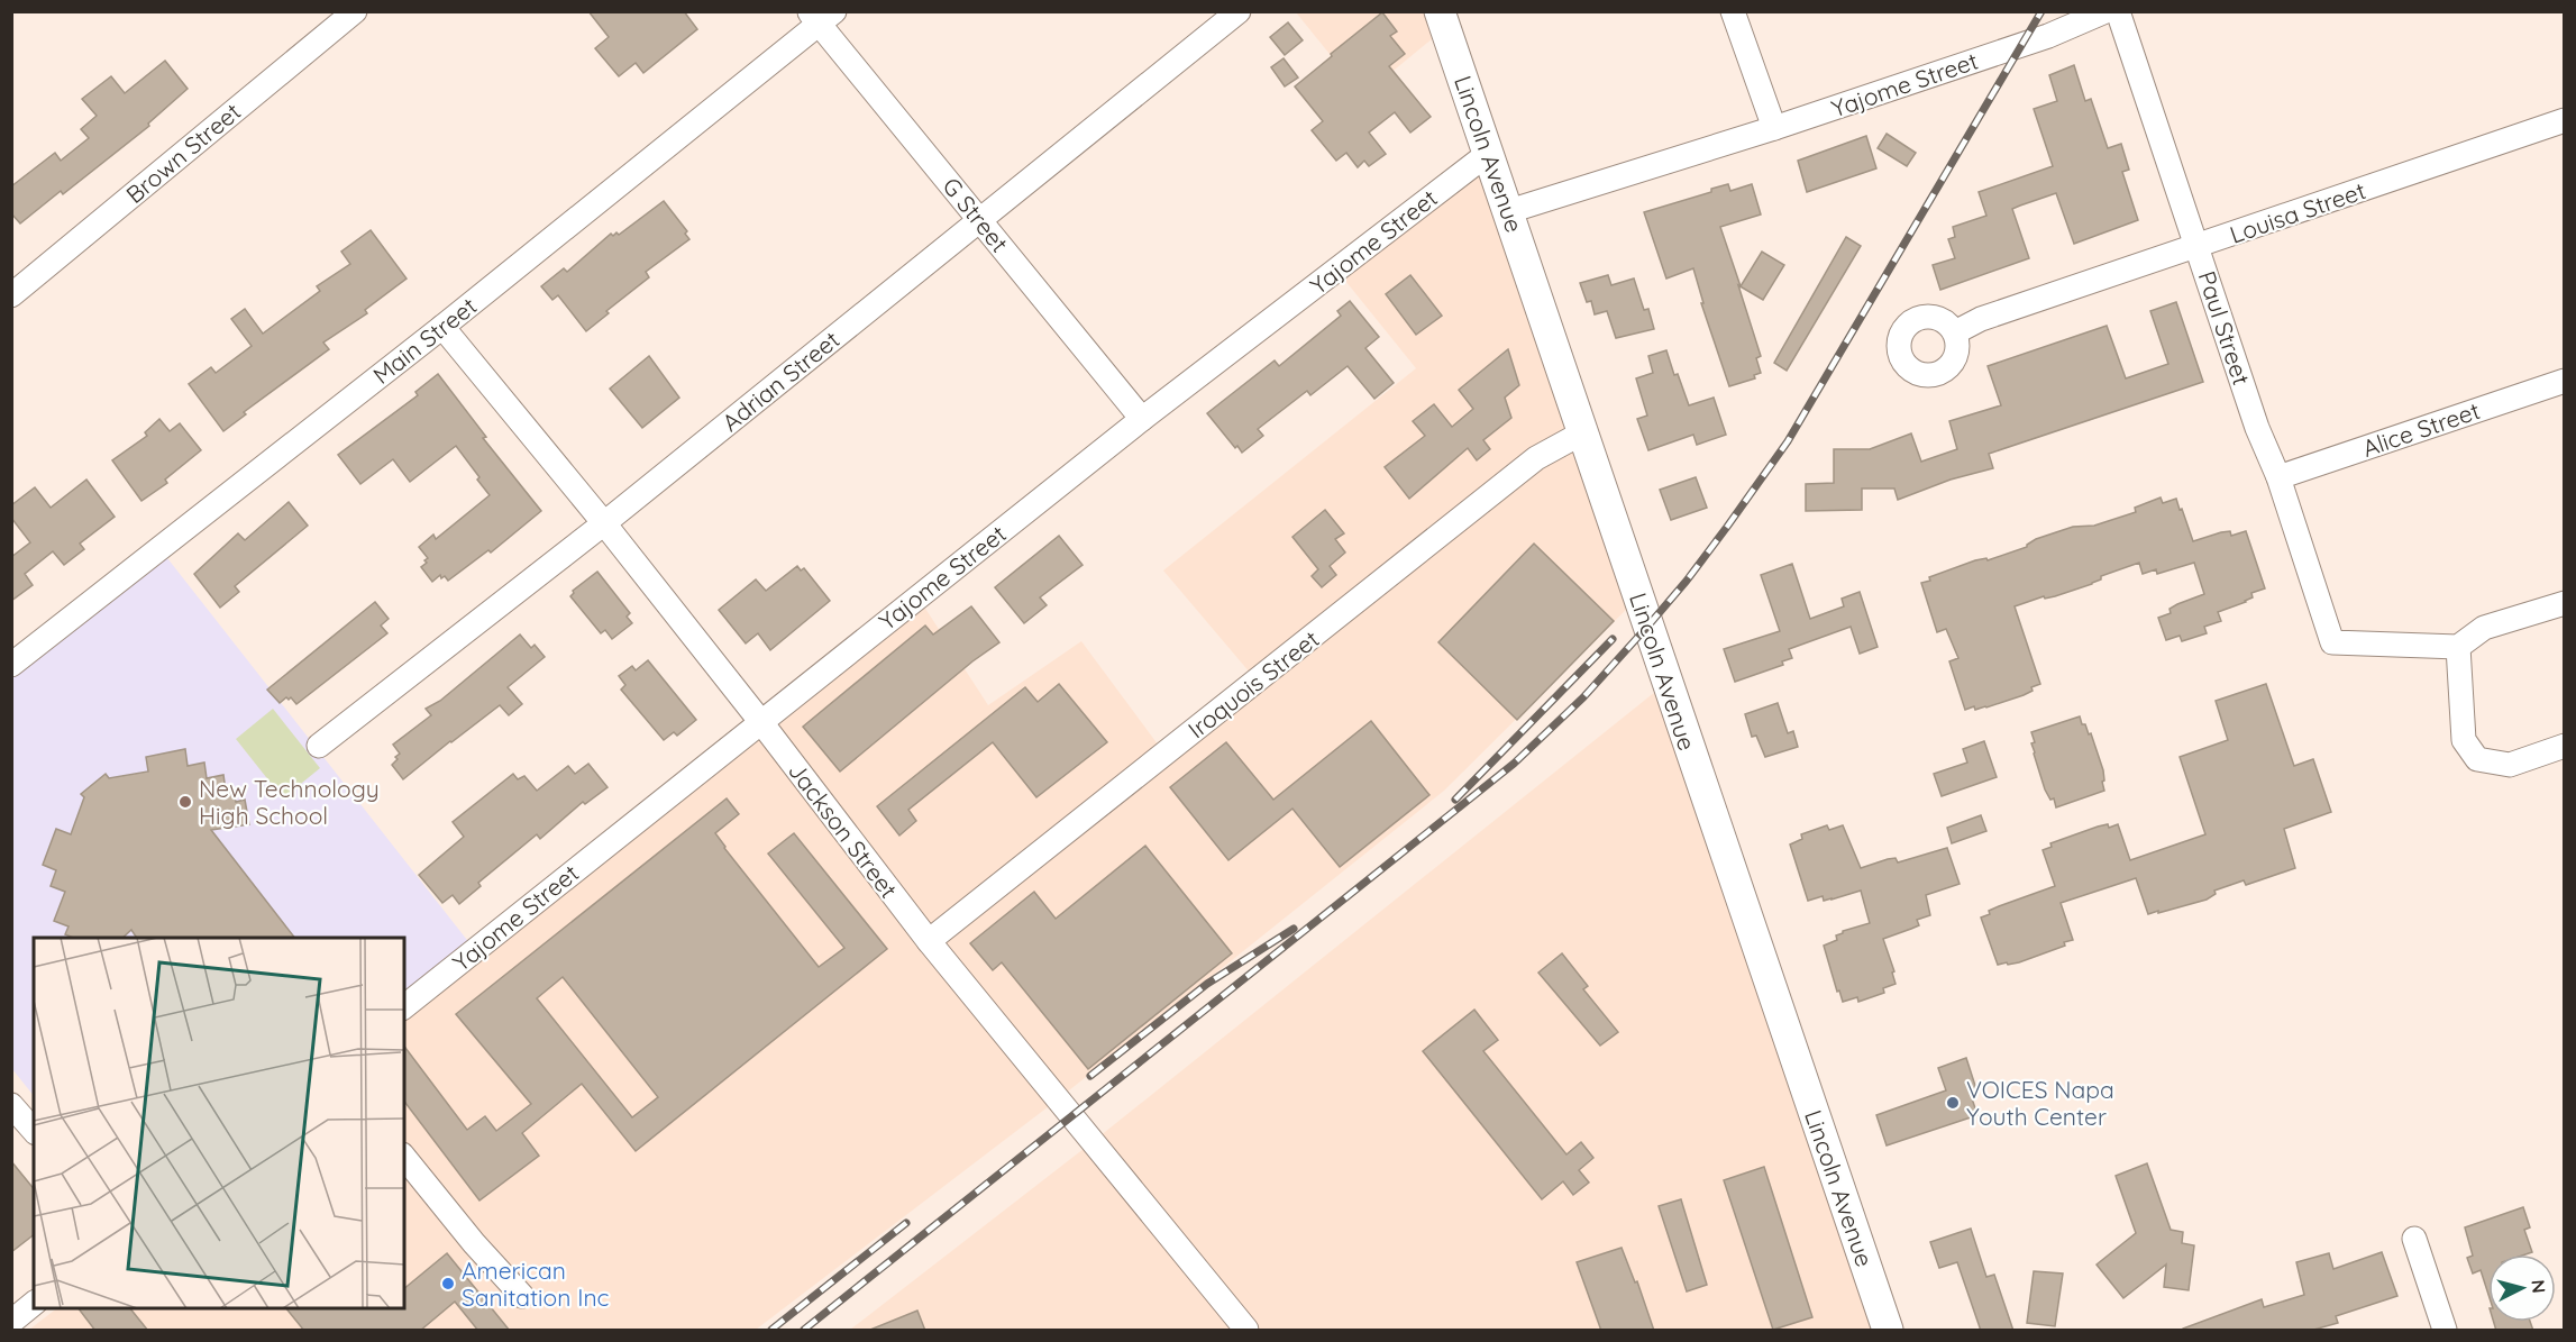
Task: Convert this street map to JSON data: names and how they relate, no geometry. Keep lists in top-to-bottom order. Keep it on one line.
{"streets":{"main road":["Lincoln Avenue"],"street":["Yajome Street","Brown Street","Louisa Street","G Street","Paul Street","Main Street","Adrian Street","Alice Street","Iroquois Street","Jackson Street"]},"crossings":[["Yajome Street","Lincoln Avenue"],["Yajome Street","G Street"],["Yajome Street","Jackson Street"],["Lincoln Avenue","Iroquois Street"],["Louisa Street","Paul Street"],["G Street","Main Street"],["G Street","Adrian Street"],["Paul Street","Alice Street"],["Main Street","Jackson Street"],["Adrian Street","Jackson Street"],["Iroquois Street","Jackson Street"]],"places":["New Technology High School","VOICES Napa Youth Center","American Sanitation Inc"],"north":"right"}
